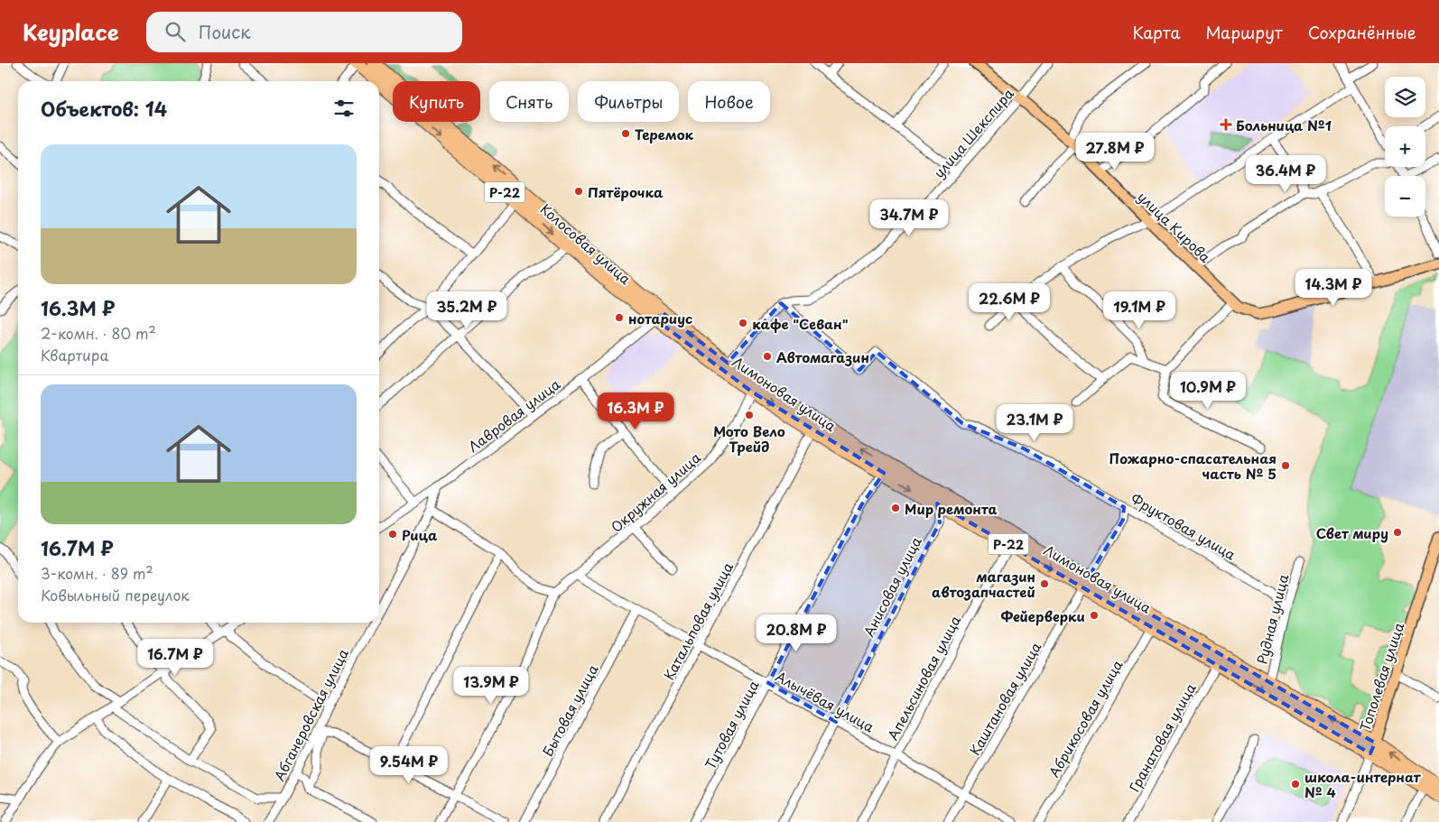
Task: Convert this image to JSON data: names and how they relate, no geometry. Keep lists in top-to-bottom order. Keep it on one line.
{"streets":{"highway":["Р-22","Колосовая улица","Лимоновая улица"],"main road":["улица Кирова","Тополевая улица"],"street":["улица Шекспира","Лавровая улица","Окружная улица","Фруктовая улица","Анисовая улица","Рудная улица","Катальповая улица","Апельсиновая улица","Каштановая улица","Алычёвая улица","Бытовая улица","Абганеровская улица","Абрикосовая улица","Тутовая улица","Гранатовая улица"]},"crossings":[["улица Шекспира","улица Кирова"],["улица Шекспира","Фруктовая улица"],["Р-22","Лимоновая улица"],["Р-22","Тополевая улица"],["Колосовая улица","Лимоновая улица"],["Колосовая улица","Лавровая улица"],["Лимоновая улица","Лавровая улица"],["Лимоновая улица","Окружная улица"],["Лимоновая улица","Анисовая улица"],["Лимоновая улица","Рудная улица"],["Лимоновая улица","Катальповая улица"],["Лимоновая улица","Тополевая улица"],["Лимоновая улица","Апельсиновая улица"],["Лимоновая улица","Каштановая улица"],["Лимоновая улица","Абрикосовая улица"],["Лимоновая улица","Тутовая улица"],["Лимоновая улица","Гранатовая улица"],["Лавровая улица","Абганеровская улица"],["Окружная улица","Алычёвая улица"],["Фруктовая улица","Рудная улица"],["Фруктовая улица","Каштановая улица"],["Анисовая улица","Алычёвая улица"],["Катальповая улица","Алычёвая улица"],["Апельсиновая улица","Алычёвая улица"],["Каштановая улица","Алычёвая улица"],["Алычёвая улица","Бытовая улица"],["Алычёвая улица","Тутовая улица"]],"places":{"health":["Больница №1"],"other":["Теремок","Пятёрочка","нотариус","кафе \"Севан\"","Автомагазин","Мото Вело Трейд","Пожарно-спасательная часть № 5","Мир ремонта","Свет миру","Рица","магазин автозапчастей","Фейерверки","школа-интернат № 4"]},"page":{"header":"Keyplace","search":"Поиск","nav":["Карта","Маршрут","Сохранённые"],"map_buttons":["+","−"],"chip":["Купить","Снять","Фильтры","Новое"],"heading":"Объектов: 14","price":["27.8M ₽","36.4M ₽","34.7M ₽","14.3M ₽","22.6M ₽","35.2M ₽","19.1M ₽","10.9M ₽","16.3M ₽","23.1M ₽","20.8M ₽","16.7M ₽","13.9M ₽","9.54M ₽"],"list":[{"name":"16.3M ₽","note":"2-комн. · 80 m² · Квартира"},{"name":"16.7M ₽","note":"3-комн. · 89 m² · Ковыльный переулок"}]}}
